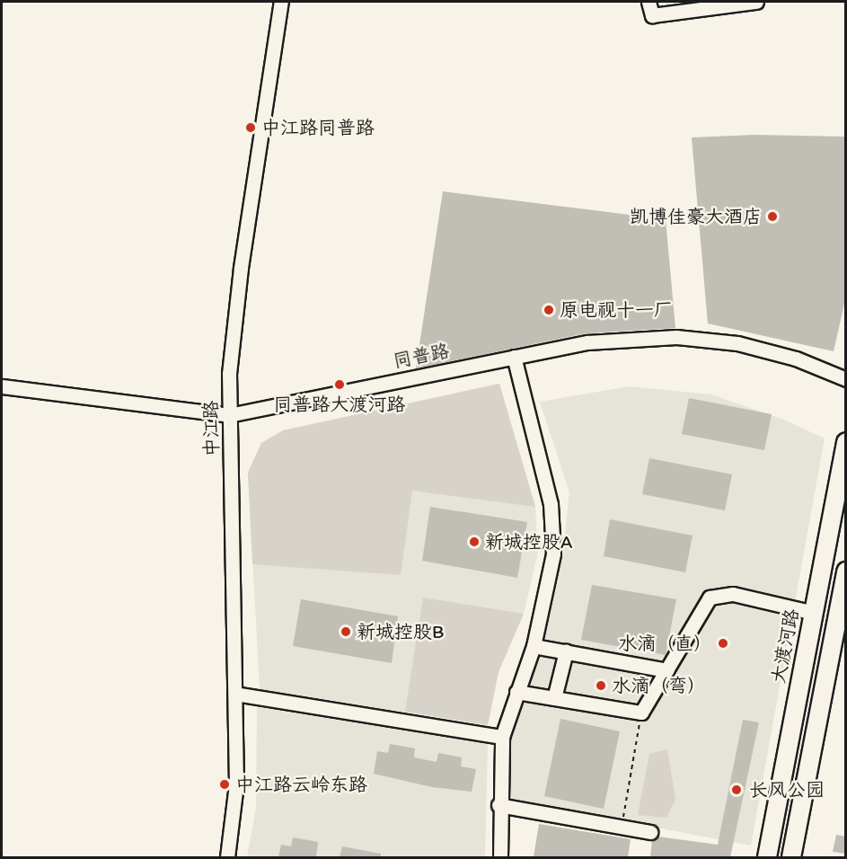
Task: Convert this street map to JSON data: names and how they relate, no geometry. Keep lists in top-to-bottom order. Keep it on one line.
{"streets":{"main road":["大渡河路"],"street":["同普路","中江路"]},"crossings":[["同普路","中江路"]],"places":["中江路同普路","凯博佳豪大酒店","原电视十一厂","同普路大渡河路","新城控股A","新城控股B","水滴（直）","水滴（弯）","中江路云岭东路","长风公园"]}
